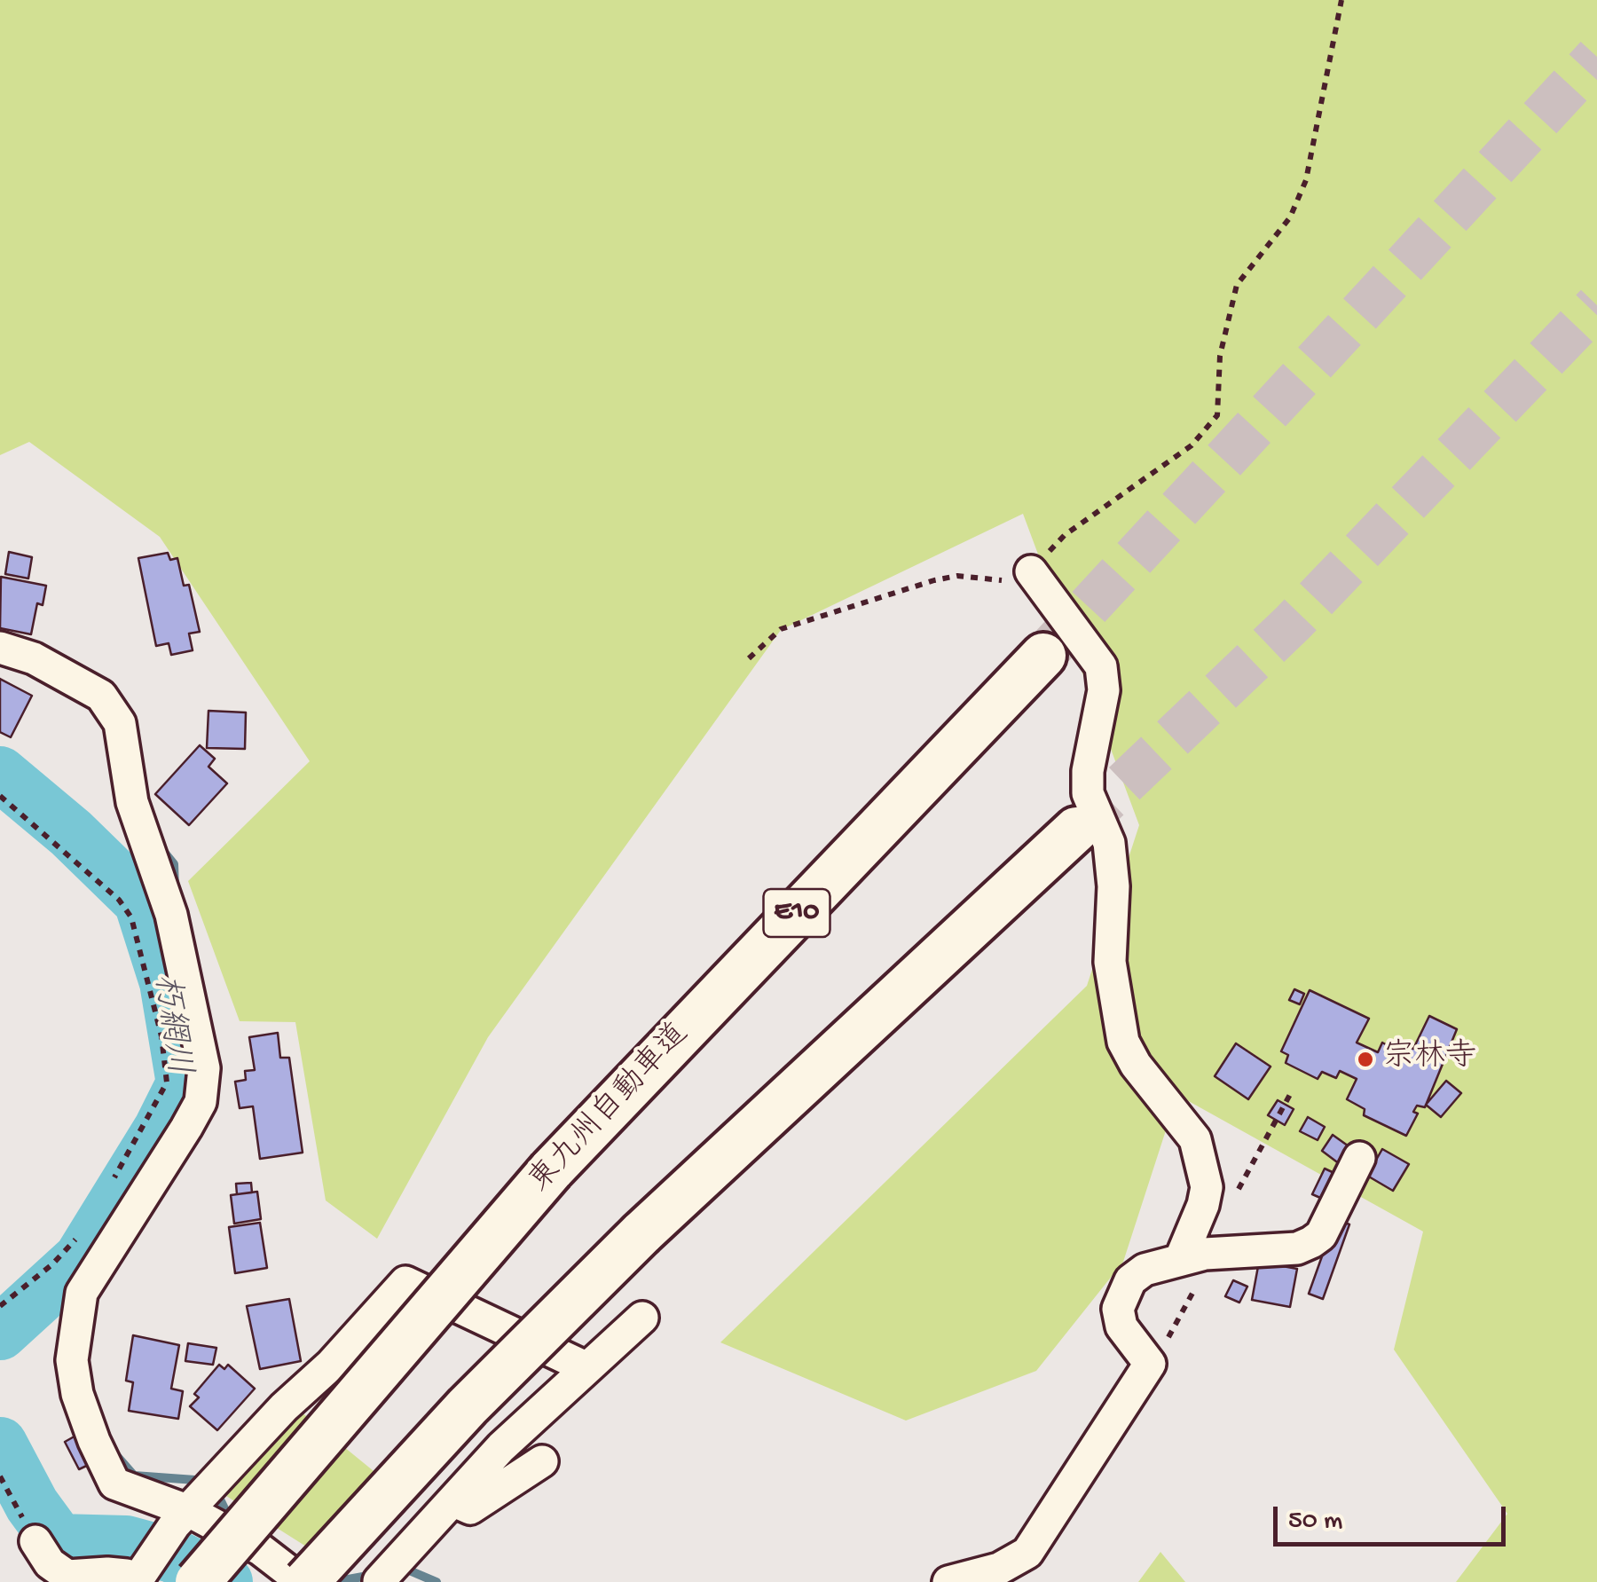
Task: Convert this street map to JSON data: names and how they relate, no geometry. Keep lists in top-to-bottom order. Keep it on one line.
{"streets":{"highway":["E10","東九州自動車道"]},"water":["朽網川"],"places":["宗林寺"],"scale_bar":"50 m"}
